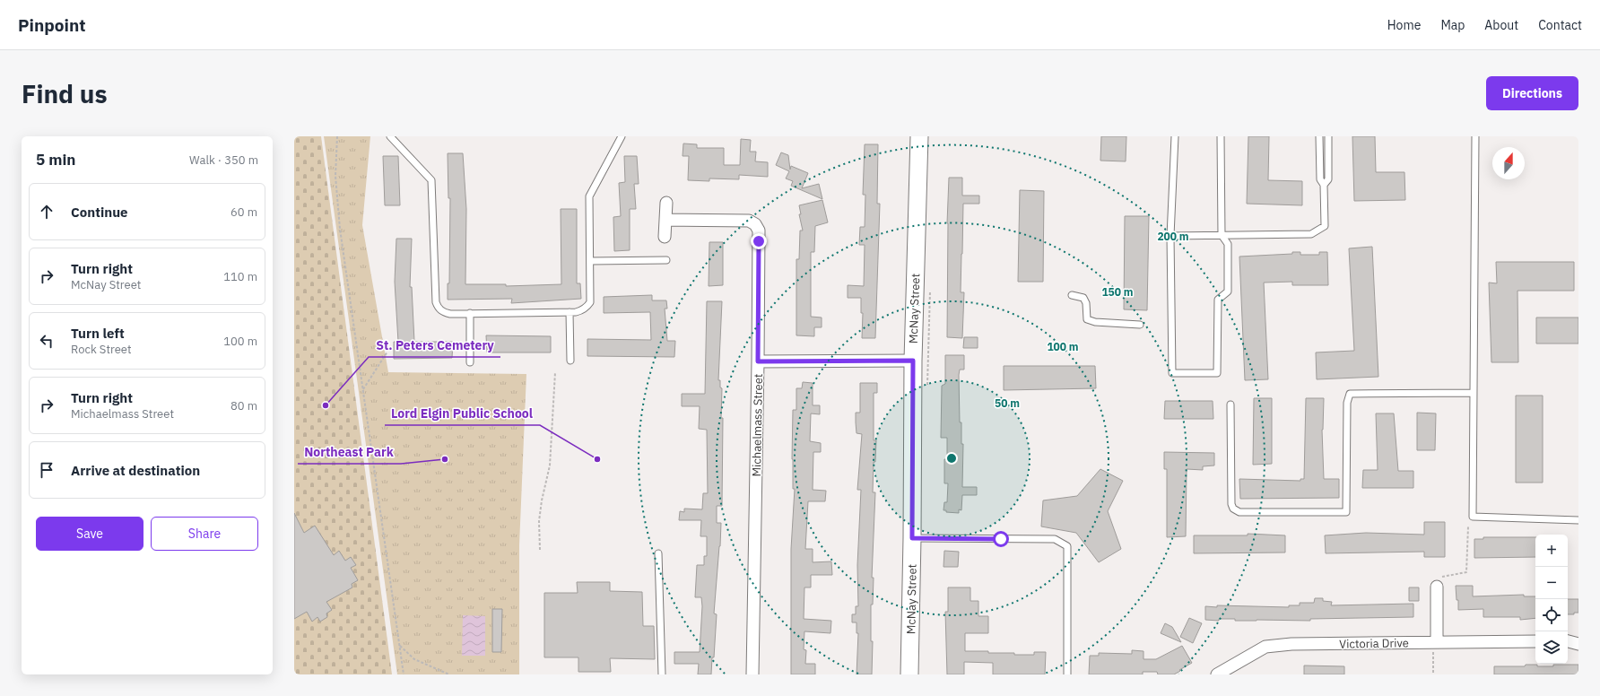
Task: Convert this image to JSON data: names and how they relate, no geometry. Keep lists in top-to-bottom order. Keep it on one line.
{"streets":{"street":["McNay Street","Michaelmass Street","Victoria Drive"]},"places":["St. Peters Cemetery","Northeast Park","Lord Elgin Public School"],"north":"top","page":{"header":"Pinpoint","nav":["Home","Map","About","Contact"],"buttons":["Directions",["Save","Share"]],"title":"Find us","heading":["5 min","Walk · 350 m"],"list":[["Continue","60 m"],["Turn right","McNay Street","110 m"],["Turn left","Rock Street","100 m"],["Turn right","Michaelmass Street","80 m"],"Arrive at destination"],"map_buttons":["+","−"]},"rings":["200 m","150 m","100 m","50 m"]}
